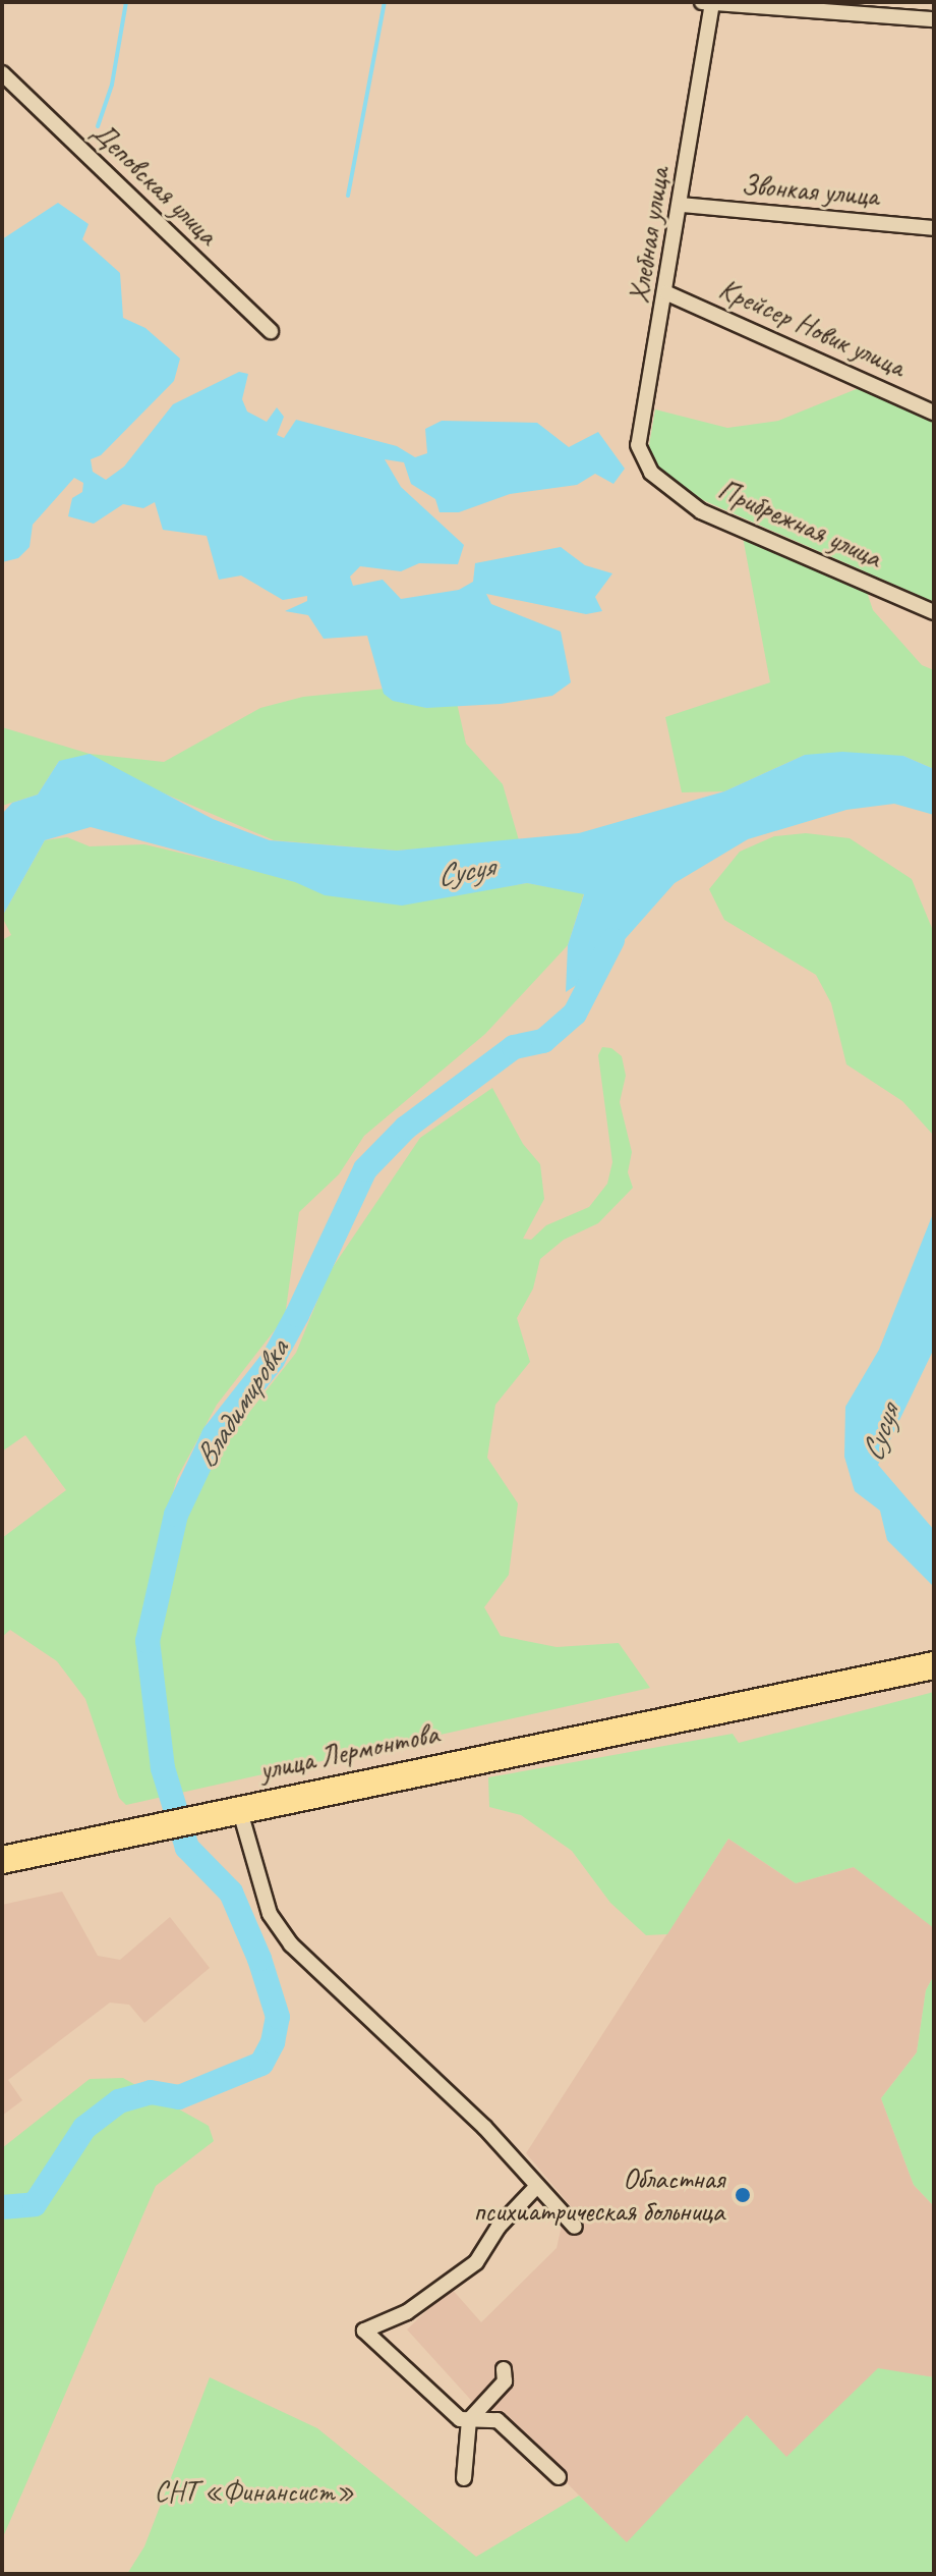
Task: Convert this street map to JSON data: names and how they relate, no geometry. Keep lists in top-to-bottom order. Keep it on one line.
{"streets":{"highway":["улица Лермонтова"],"street":["Деповская улица","Звонкая улица","Хлебная улица","Крейсер Новик улица","Прибрежная улица"]},"crossings":[["Звонкая улица","Хлебная улица"],["Хлебная улица","Крейсер Новик улица"],["Хлебная улица","Прибрежная улица"]],"water":["Сусуя","Владимировка"],"parks":["СНТ «Финансист»"],"places":["Областная психиатрическая больница"]}
